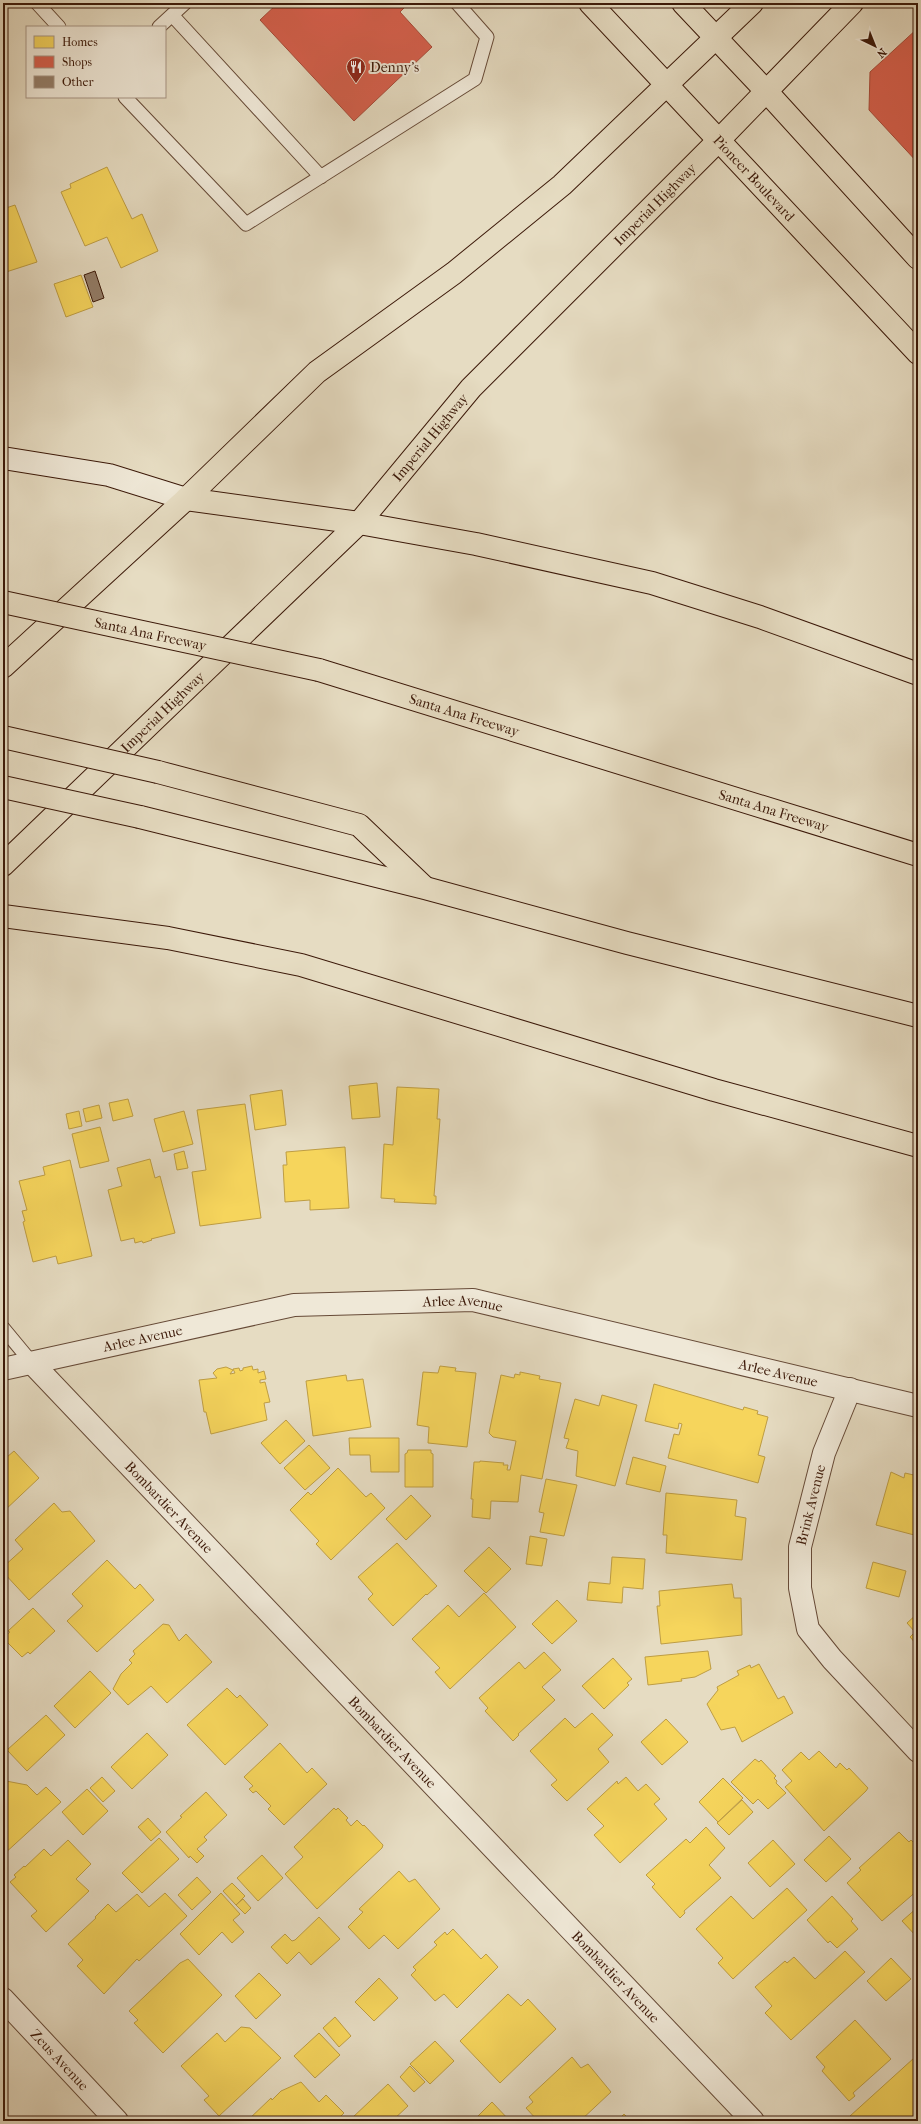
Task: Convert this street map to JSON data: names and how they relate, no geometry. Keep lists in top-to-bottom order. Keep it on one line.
{"streets":{"main road":["Pioneer Boulevard","Imperial Highway","Santa Ana Freeway"],"street":["Arlee Avenue","Brink Avenue","Bombardier Avenue","Zeus Avenue"]},"crossings":[["Pioneer Boulevard","Imperial Highway"],["Arlee Avenue","Brink Avenue"],["Arlee Avenue","Bombardier Avenue"]],"places":{"restaurant":["Denny's"]},"legend":["Homes","Shops","Other"],"north":"bottom right"}
